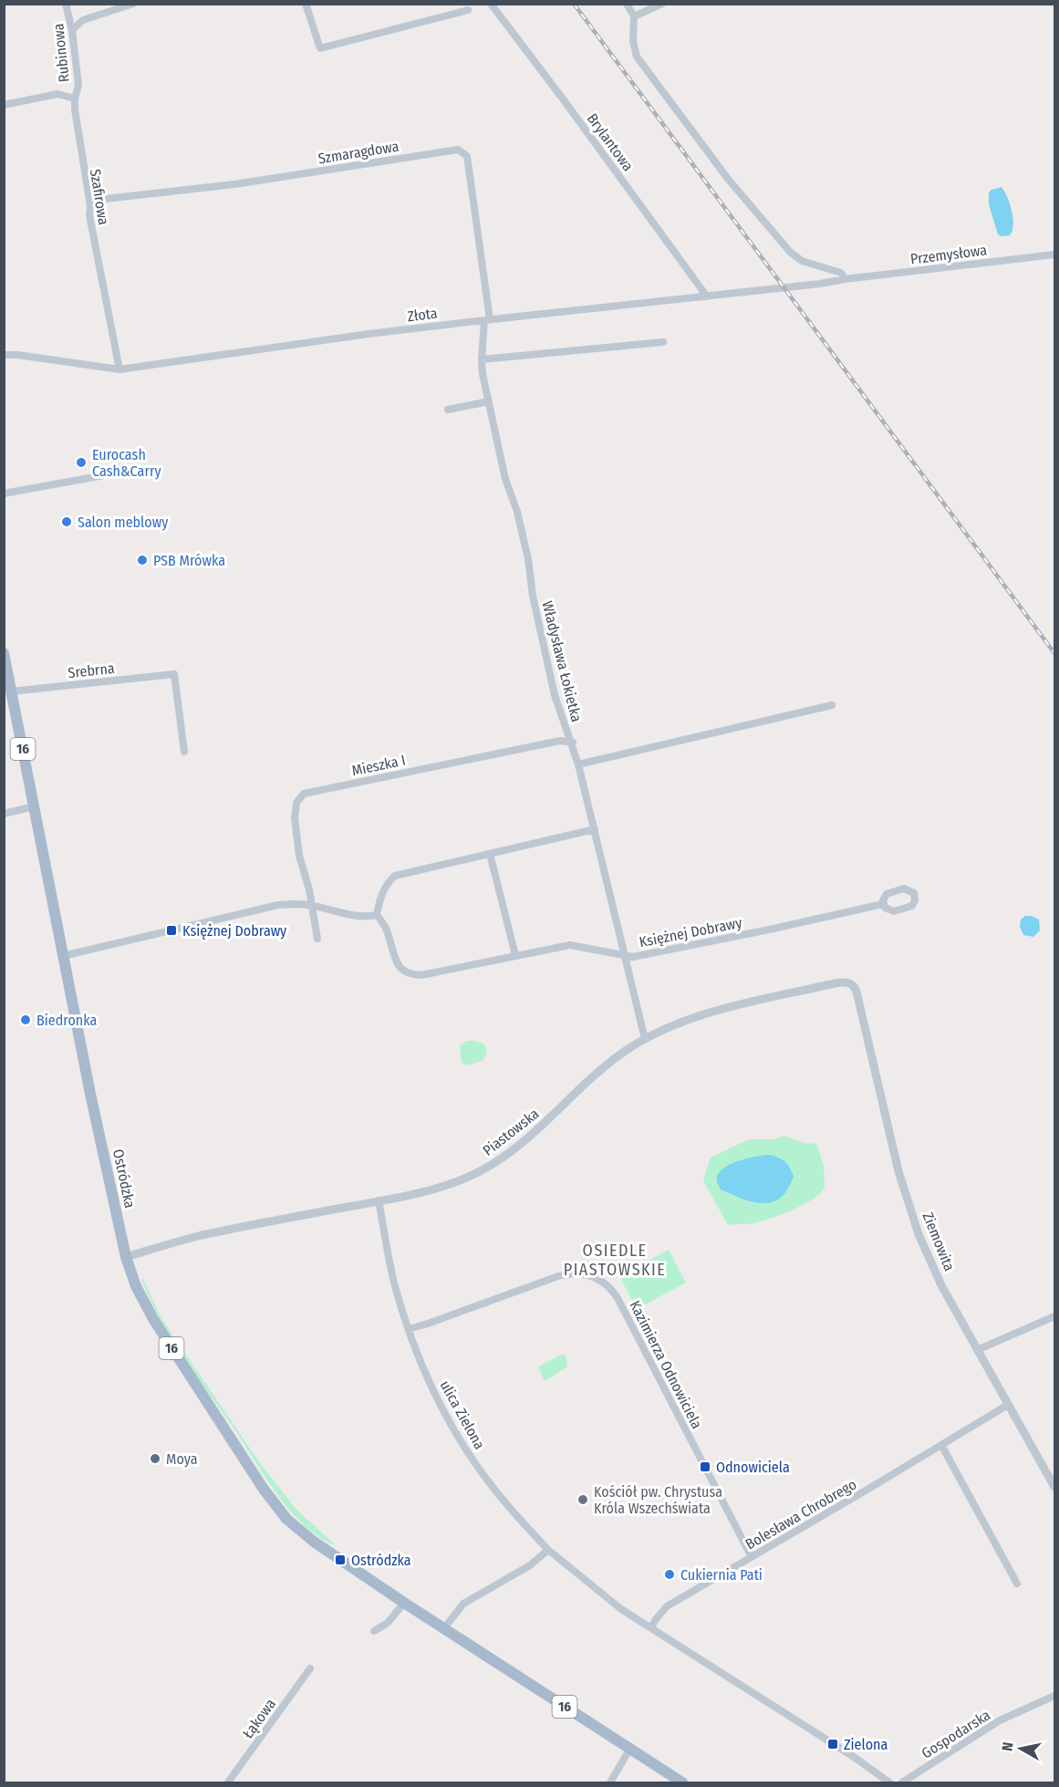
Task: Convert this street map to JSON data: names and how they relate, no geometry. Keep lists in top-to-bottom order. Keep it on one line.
{"streets":{"main road":["16","Ostródzka"],"street":["Rubinowa","Brylantowa","Szmaragdowa","Szafirowa","Przemysłowa","Złota","Władysława Łokietka","Srebrna","Mieszka I","Księżnej Dobrawy","Piastowska","Ziemowita","Kazimierza Odnowiciela","ulica Zielona","Bolesława Chrobrego","Łąkowa","Gospodarska"]},"crossings":[["Rubinowa","Szafirowa"],["Brylantowa","Złota"],["Szmaragdowa","Szafirowa"],["Szmaragdowa","Złota"],["Szmaragdowa","Władysława Łokietka"],["Szafirowa","Złota"],["Przemysłowa","Złota"],["Złota","Władysława Łokietka"],["Władysława Łokietka","Mieszka I"],["Władysława Łokietka","Księżnej Dobrawy"],["Władysława Łokietka","Piastowska"],["Srebrna","16"],["Srebrna","Ostródzka"],["16","Ostródzka"],["Piastowska","Ostródzka"],["Piastowska","Ziemowita"],["Piastowska","ulica Zielona"],["Ziemowita","Bolesława Chrobrego"],["Kazimierza Odnowiciela","ulica Zielona"],["Kazimierza Odnowiciela","Bolesława Chrobrego"]],"districts":["OSIEDLE PIASTOWSKIE"],"places":{"other":["Eurocash Cash&Carry","Salon meblowy","PSB Mrówka","Biedronka","Moya","Kościół pw. Chrystusa Króla Wszechświata","Cukiernia Pati"],"transit":["Księżnej Dobrawy","Odnowiciela","Ostródzka","Zielona"]},"north":"left"}
